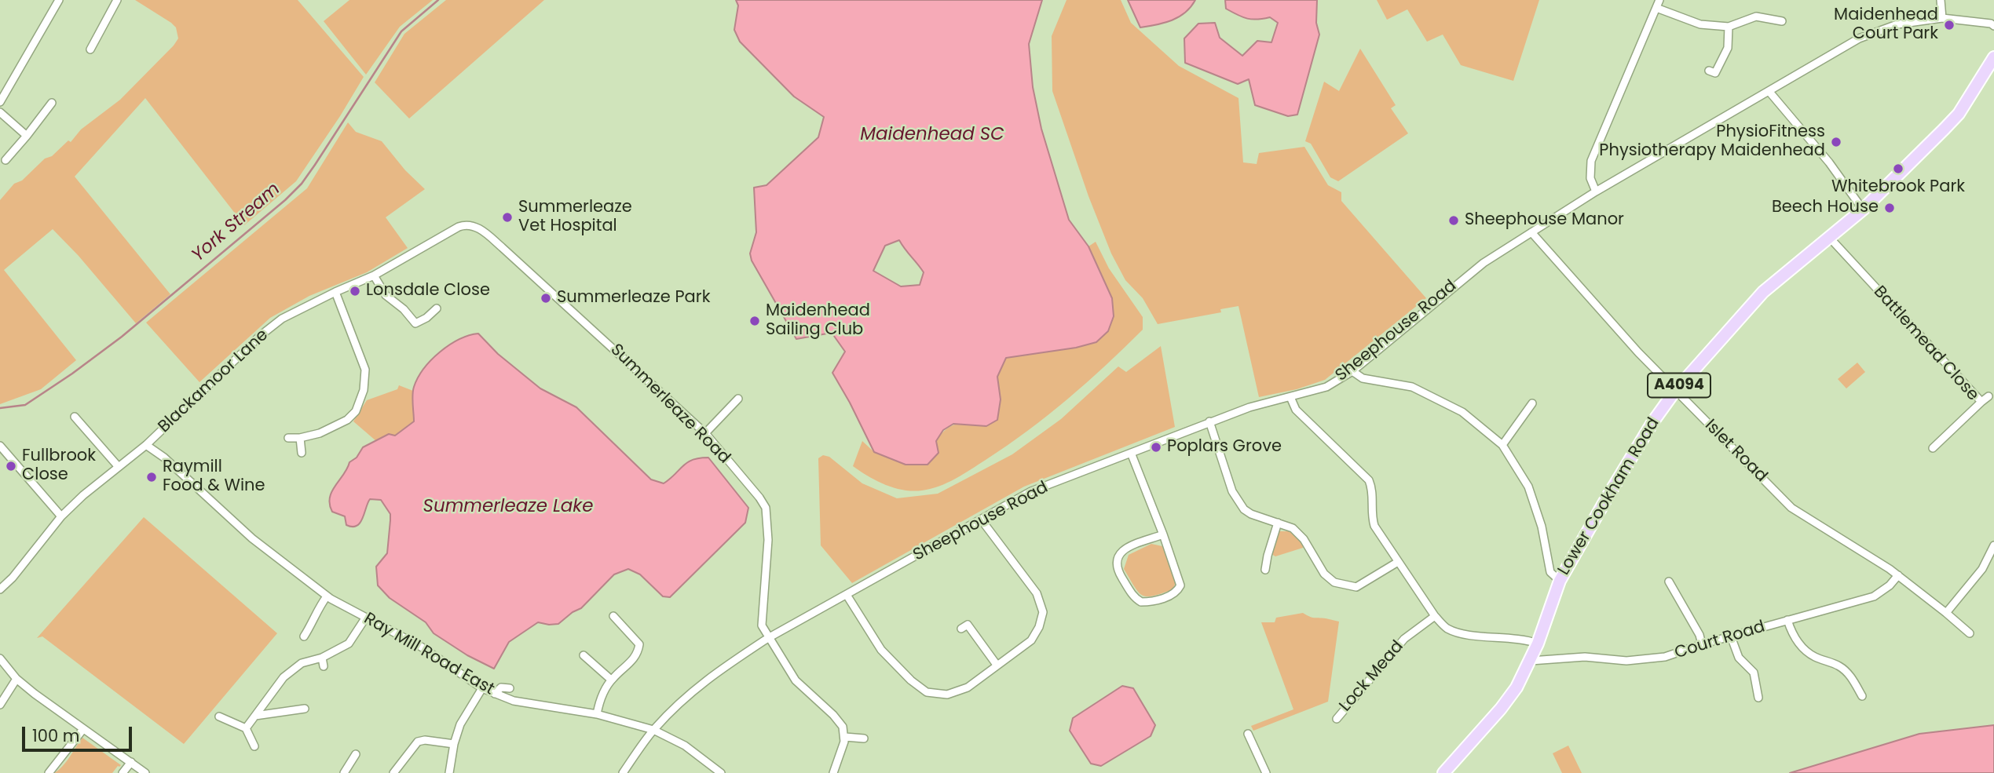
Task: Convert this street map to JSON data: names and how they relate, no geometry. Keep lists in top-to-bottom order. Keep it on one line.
{"streets":{"main road":["A4094","Lower Cookham Road"],"street":["Sheephouse Road","Battlemead Close","Blackamoor Lane","Summerleaze Road","Islet Road","Court Road","Ray Mill Road East","Lock Mead"]},"crossings":[["Sheephouse Road","Summerleaze Road"],["Sheephouse Road","Islet Road"],["Sheephouse Road","Ray Mill Road East"],["Battlemead Close","Lower Cookham Road"],["Blackamoor Lane","Summerleaze Road"],["Blackamoor Lane","Ray Mill Road East"],["Islet Road","Lower Cookham Road"],["Islet Road","Court Road"],["Lower Cookham Road","Court Road"]],"water":["Maidenhead SC","York Stream","Summerleaze Lake"],"places":["Maidenhead Court Park","PhysioFitness Physiotherapy Maidenhead","Whitebrook Park","Beech House","Summerleaze Vet Hospital","Sheephouse Manor","Lonsdale Close","Summerleaze Park","Maidenhead Sailing Club","Poplars Grove","Fullbrook Close","Raymill Food & Wine"],"scale_bar":"100 m"}
